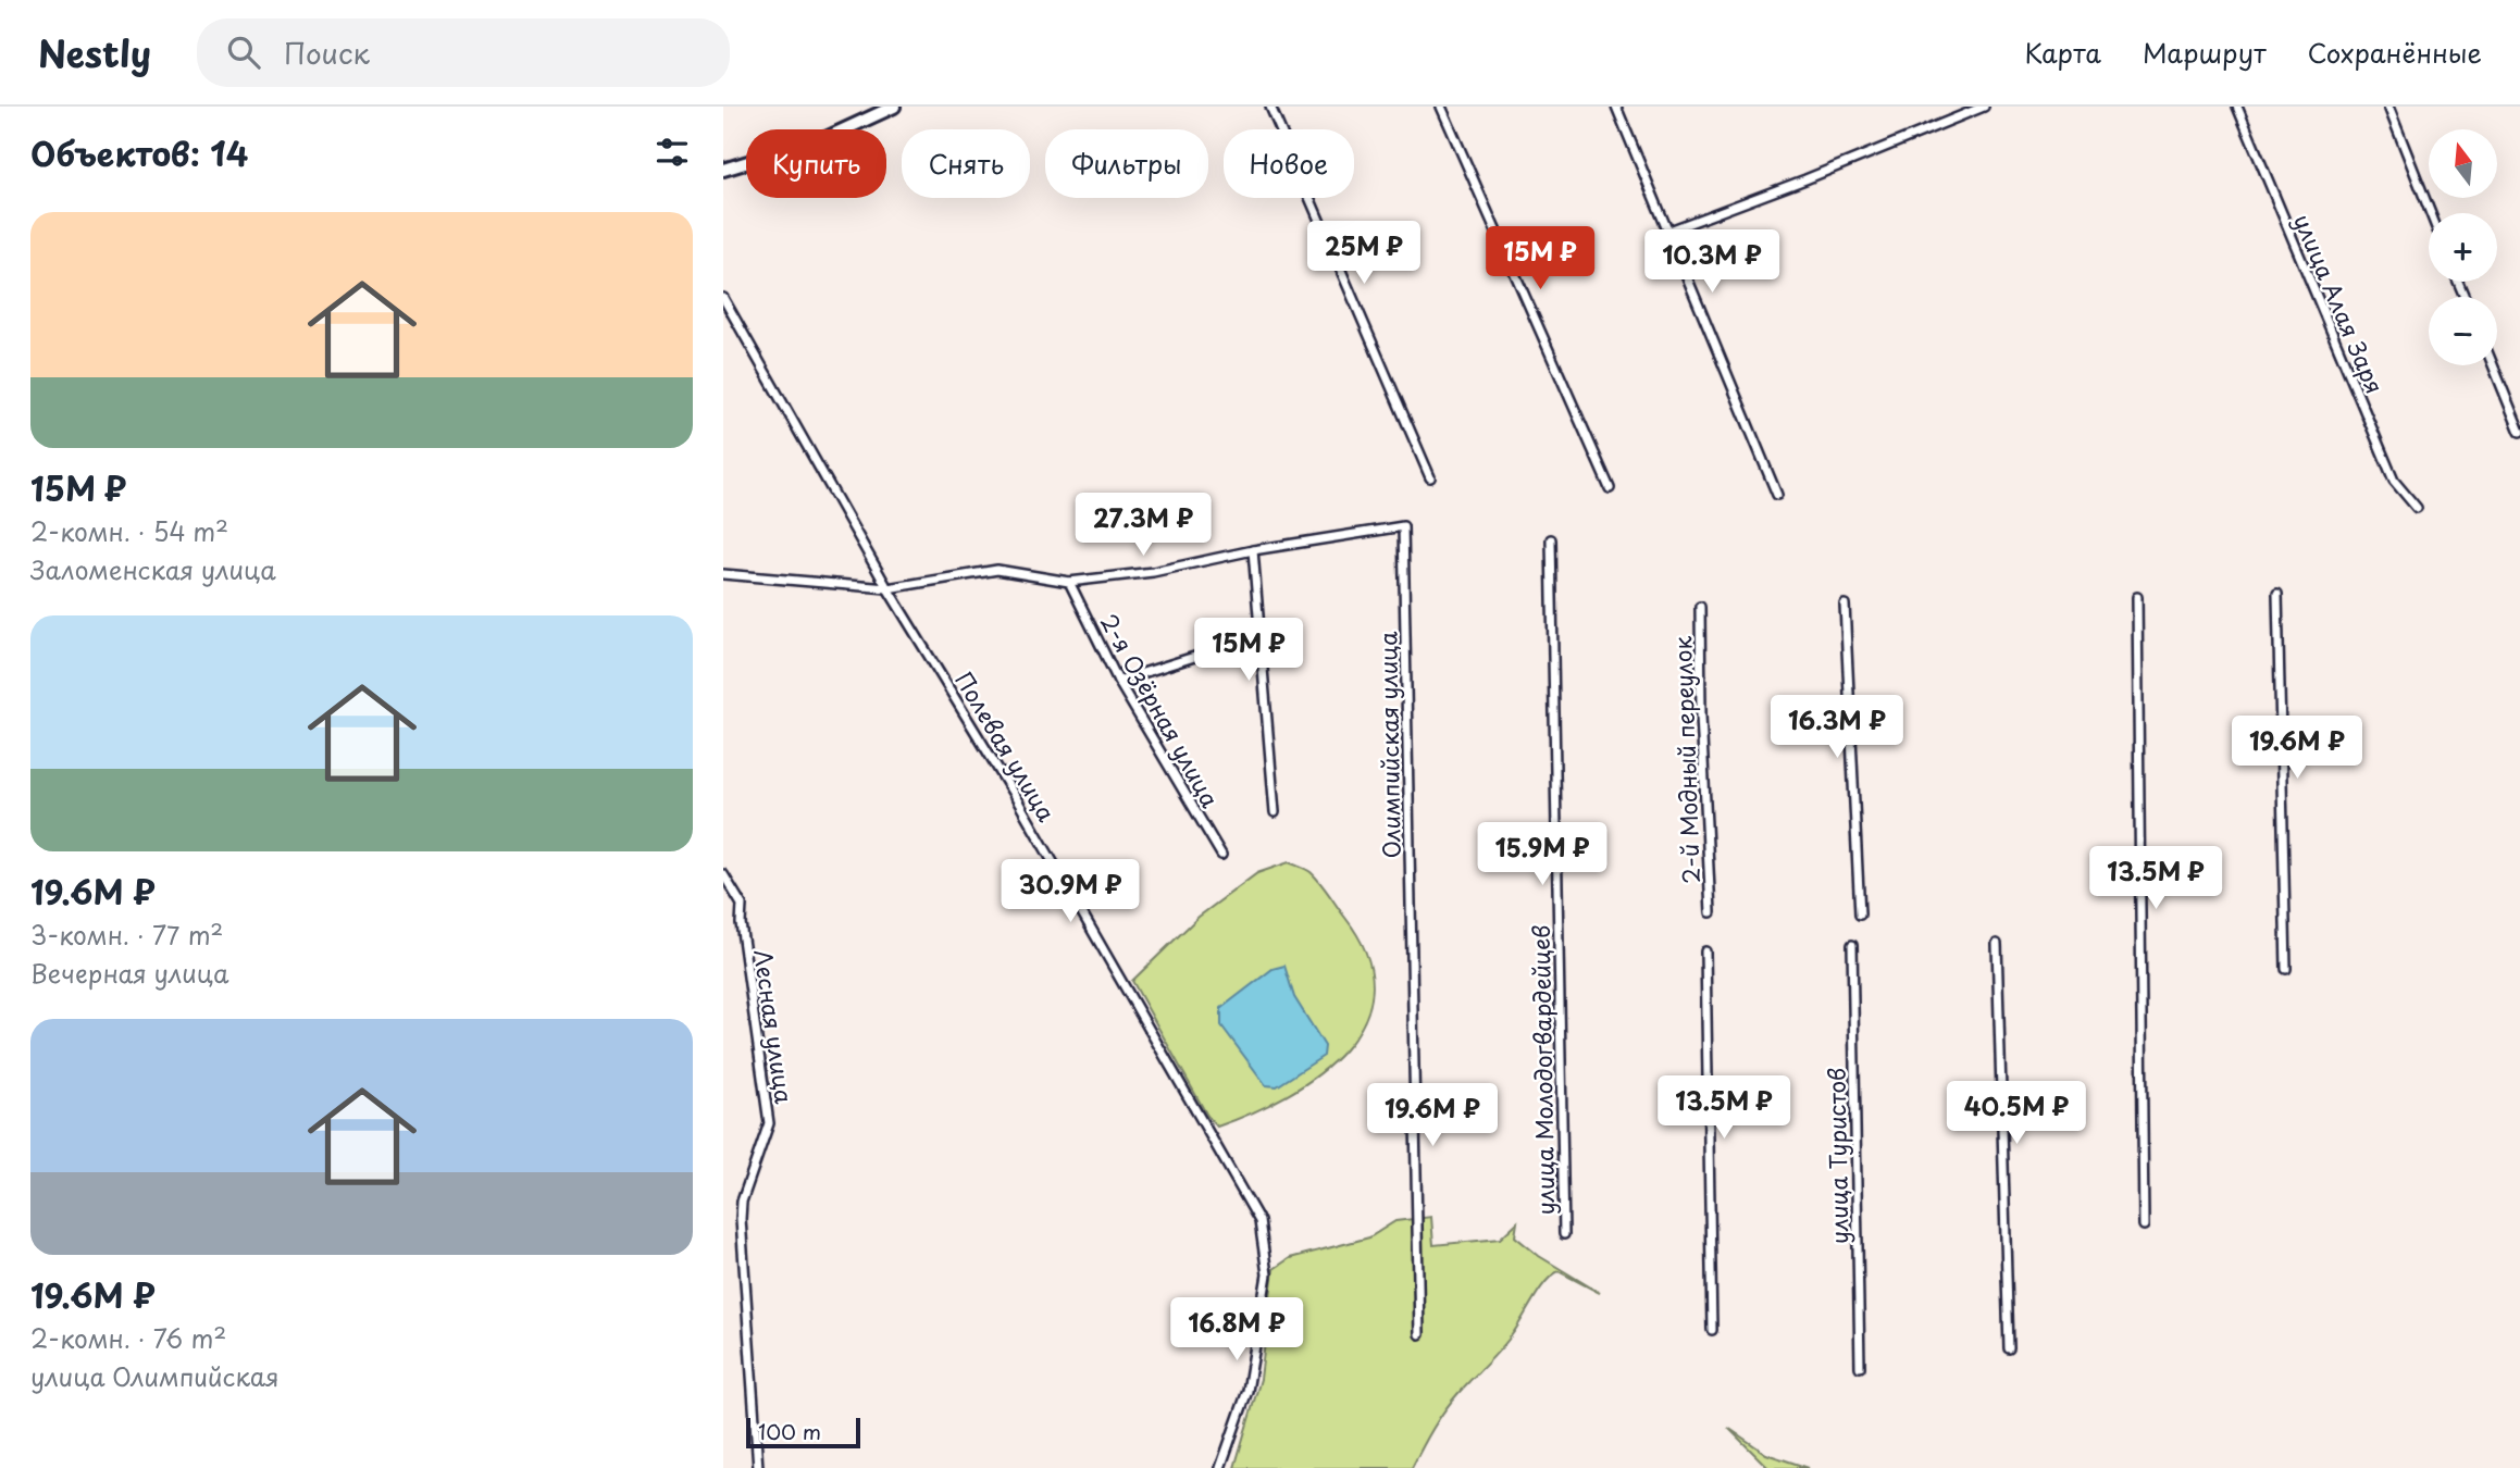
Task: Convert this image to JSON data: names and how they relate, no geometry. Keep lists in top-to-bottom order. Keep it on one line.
{"streets":{"street":["улица Алая Заря","2-я Озёрная улица","Олимпийская улица","Полевая улица","2-й Модный переулок","Лесная улица","улица Молодогвардейцев","улица Туристов"]},"scale_bar":"100 m","north":"top","page":{"header":"Nestly","search":"Поиск","nav":["Карта","Маршрут","Сохранённые"],"heading":"Объектов: 14","map_buttons":["+","−"],"chip":["Купить","Снять","Фильтры","Новое"],"list":[{"name":"15M ₽","note":"2-комн. · 54 m² · Заломенская улица"},{"name":"19.6M ₽","note":"3-комн. · 77 m² · Вечерная улица"},{"name":"19.6M ₽","note":"2-комн. · 76 m² · улица Олимпийская"}],"price":["25M ₽","15M ₽","10.3M ₽","27.3M ₽","15M ₽","16.3M ₽","19.6M ₽","15.9M ₽","13.5M ₽","30.9M ₽","13.5M ₽","40.5M ₽","19.6M ₽","16.8M ₽"],"scale":"100 m"}}
